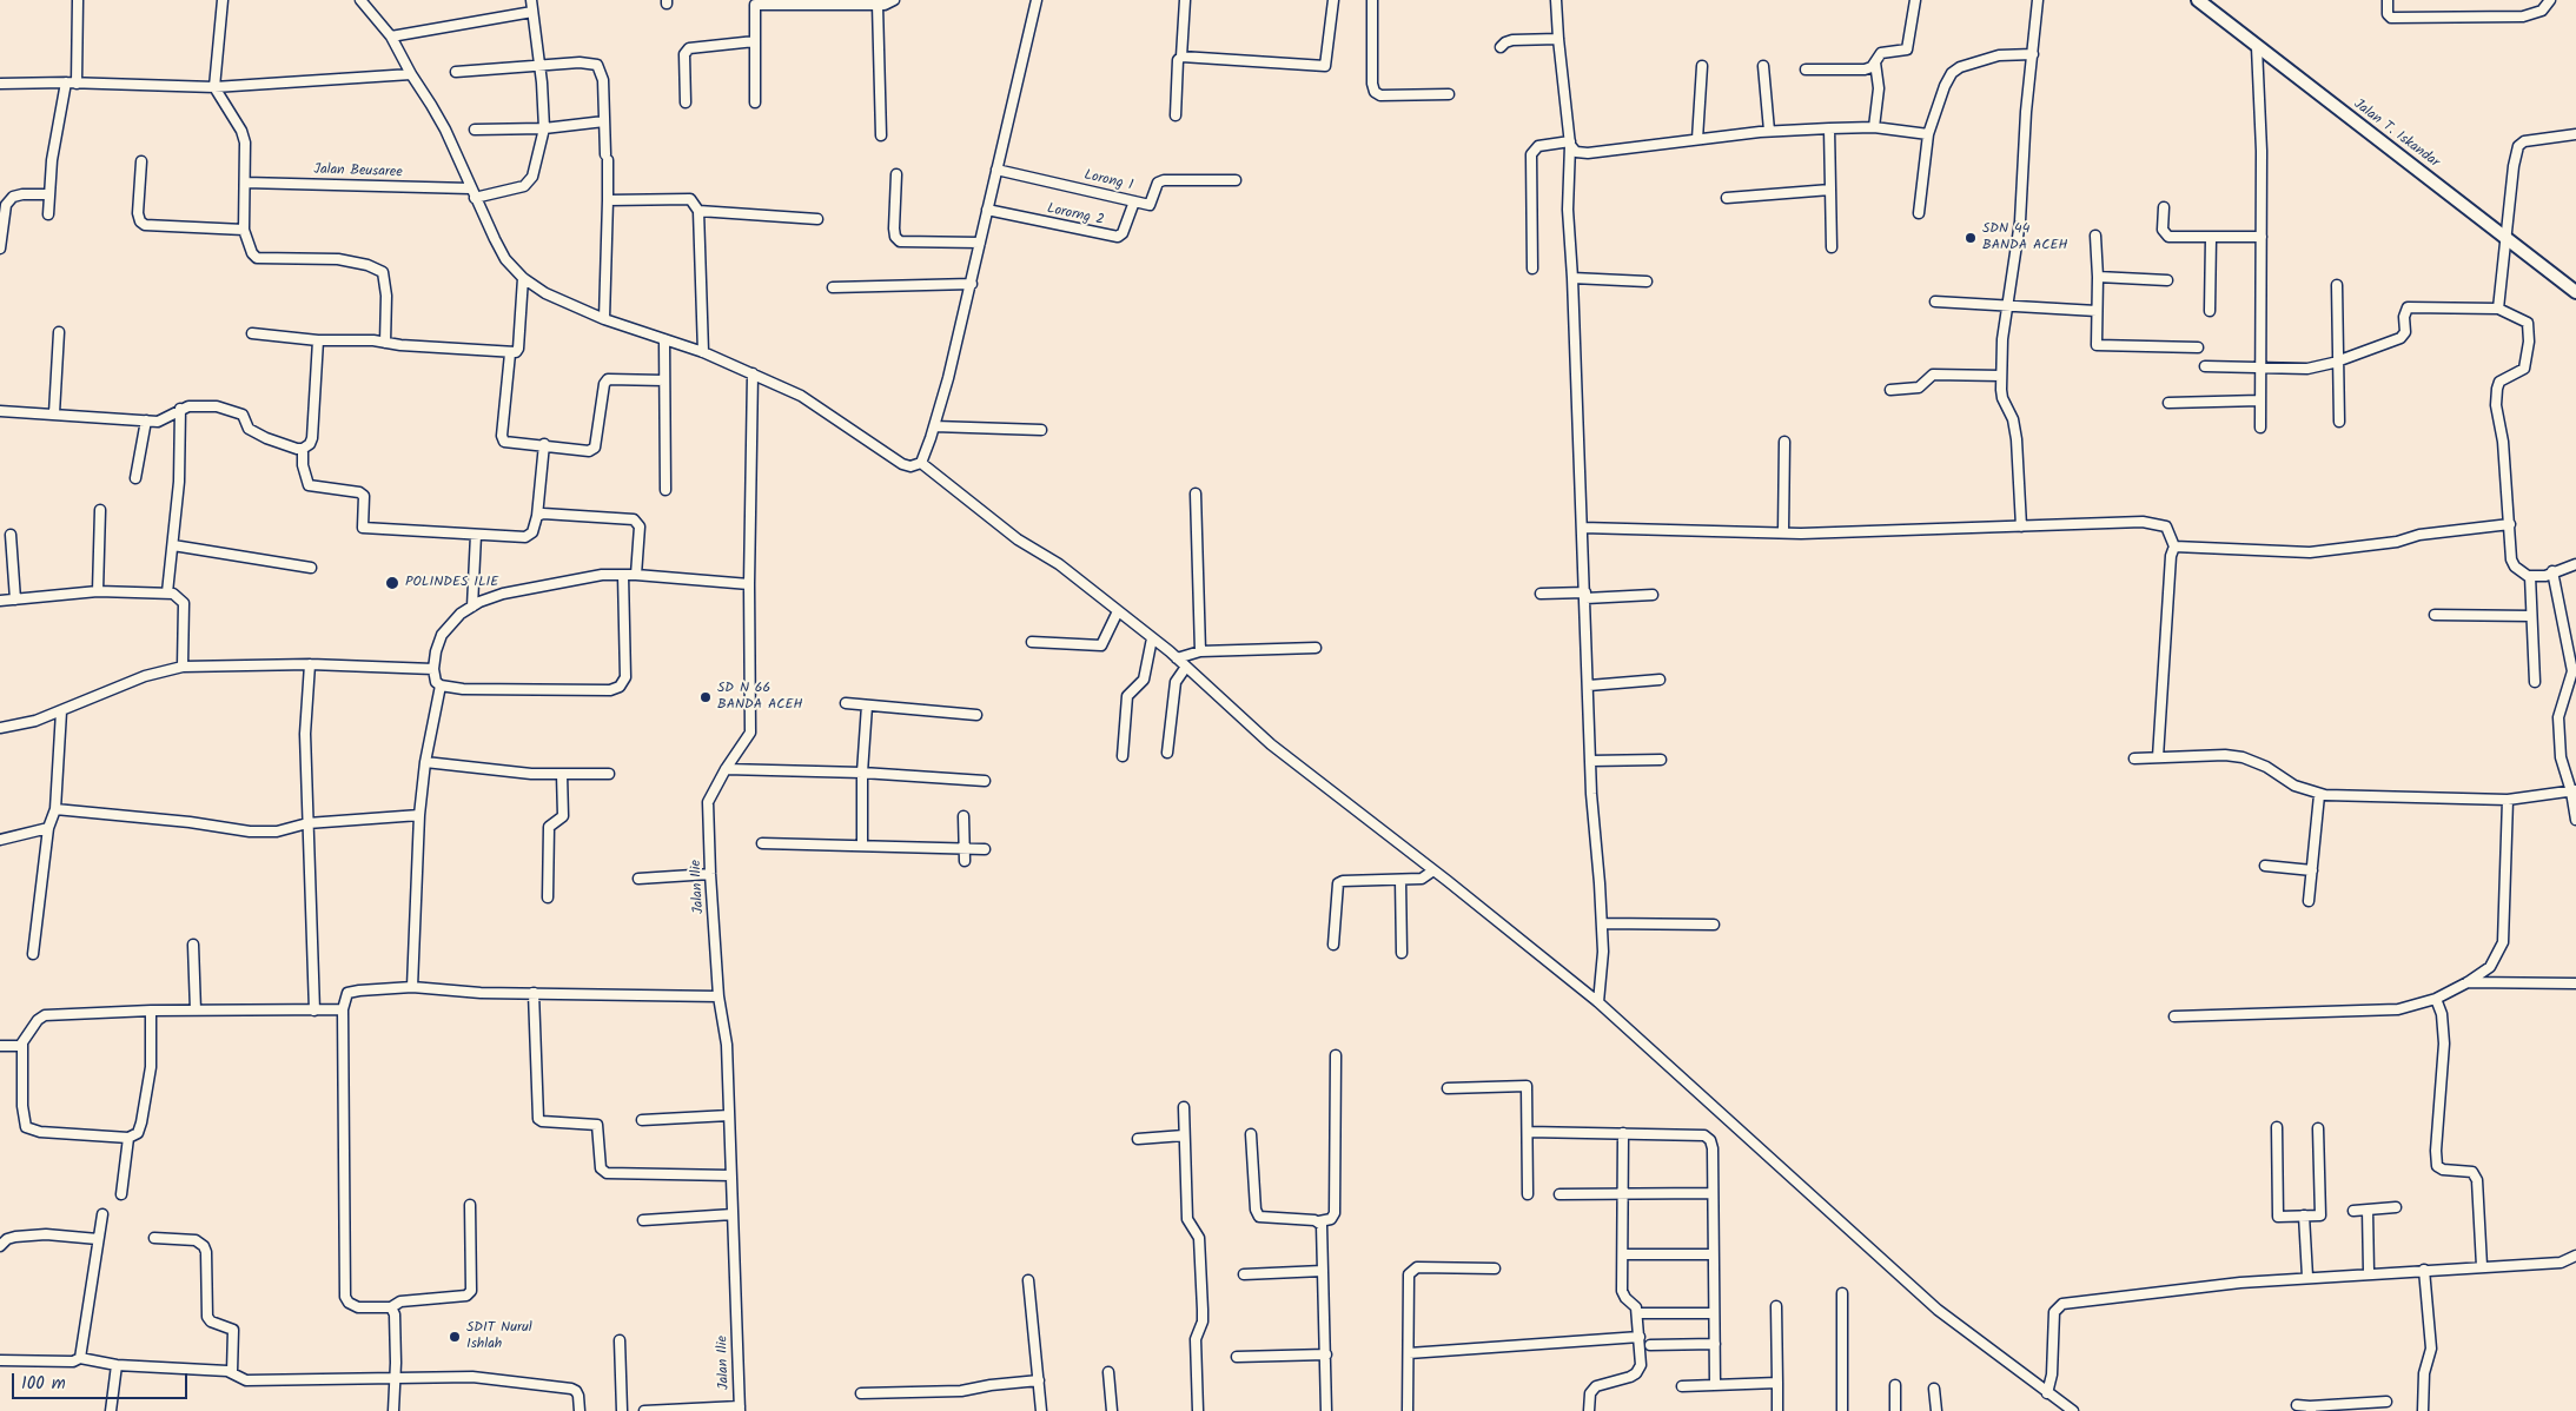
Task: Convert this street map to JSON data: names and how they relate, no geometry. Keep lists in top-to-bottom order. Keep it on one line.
{"streets":{"street":["Jalan T. Iskandar","Jalan Beusaree","Lorong 1","Lororng 2","Jalan Ilie"]},"crossings":[["Lorong 1","Lororng 2"]],"places":["SDN 44 BANDA ACEH","POLINDES ILIE","SD N 66 BANDA ACEH","SDIT Nurul Ishlah"],"scale_bar":"100 m"}
